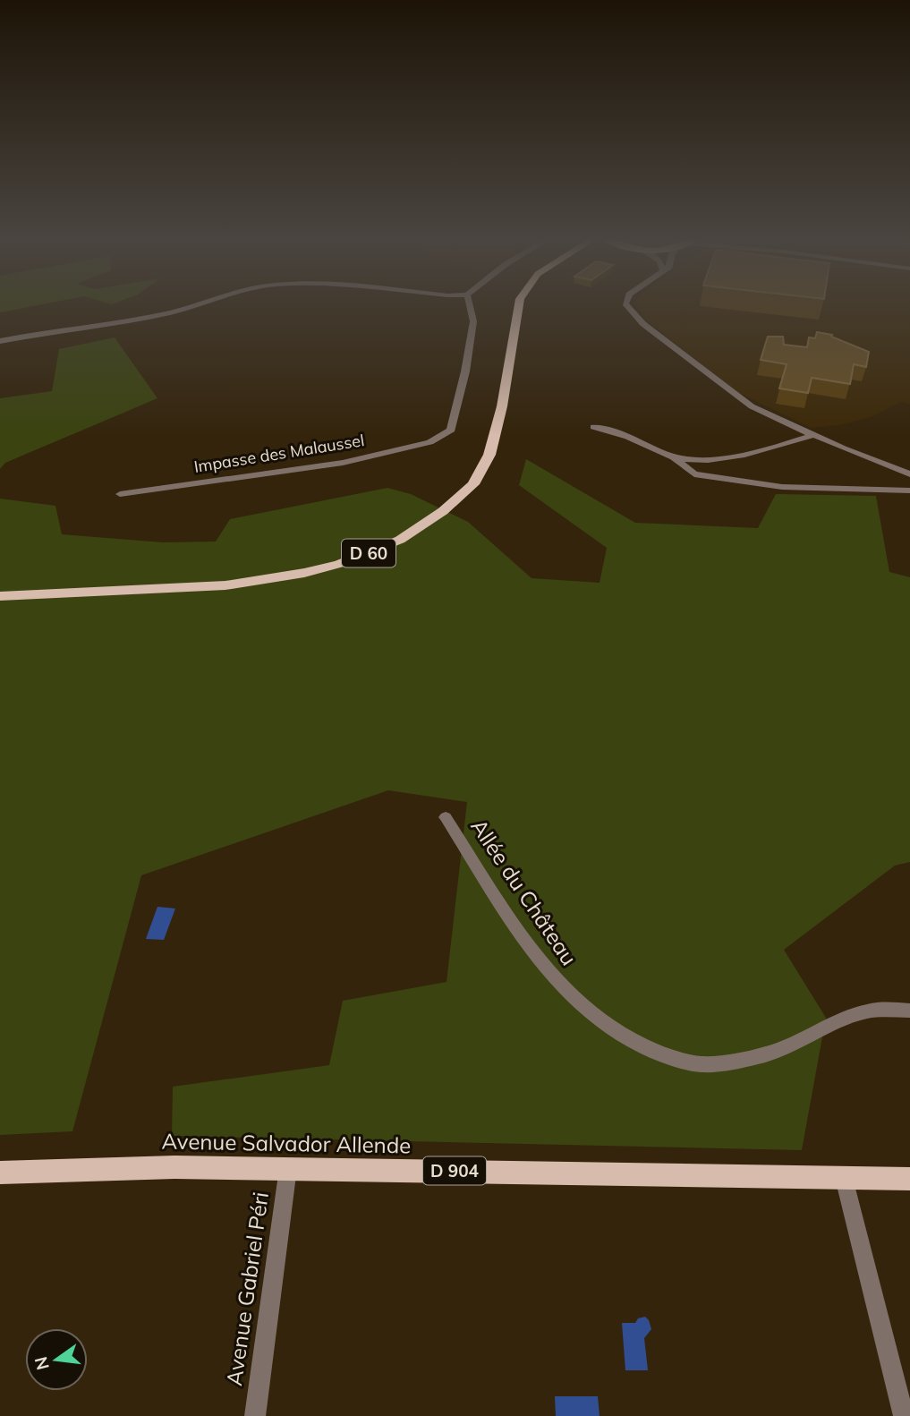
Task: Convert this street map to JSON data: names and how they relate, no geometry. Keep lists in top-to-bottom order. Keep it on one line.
{"streets":{"main road":["D 60","Avenue Salvador Allende","D 904"],"street":["Impasse des Malaussel","Allée du Château","Avenue Gabriel Péri"]},"crossings":[["Avenue Salvador Allende","Avenue Gabriel Péri"]],"north":"left"}
